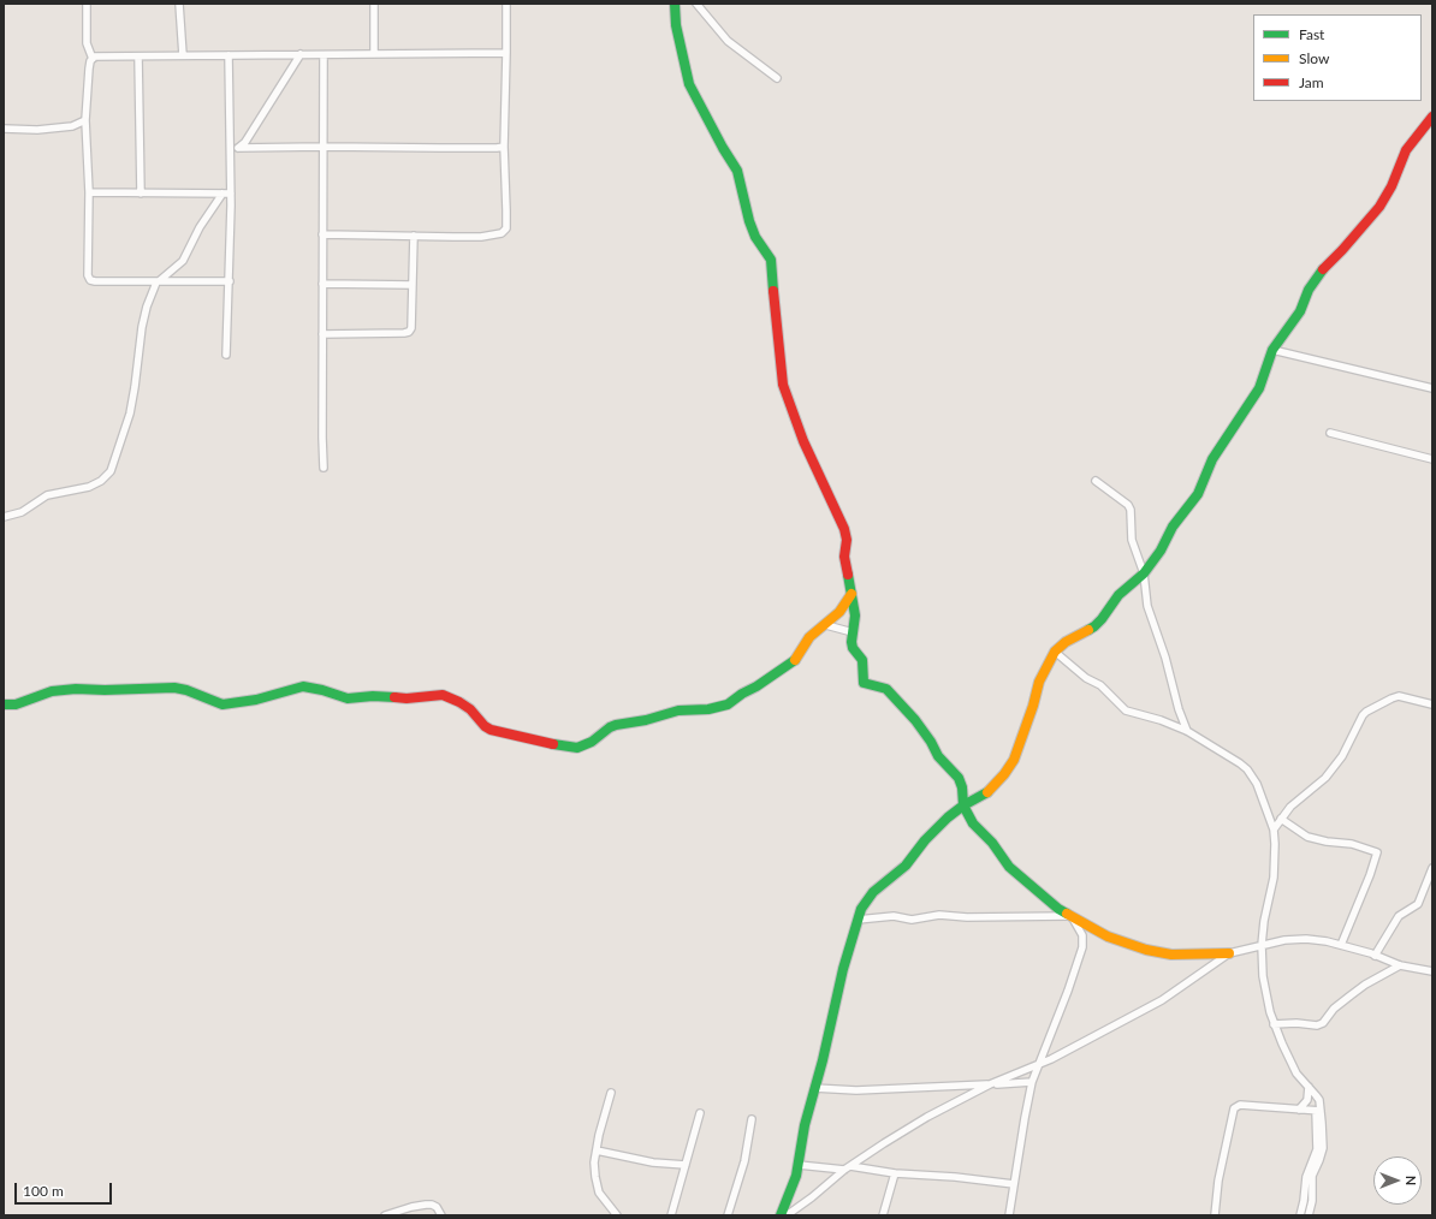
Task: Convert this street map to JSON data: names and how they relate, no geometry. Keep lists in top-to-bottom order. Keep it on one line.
{"legend":["Fast","Slow","Jam"],"scale_bar":"100 m","north":"right"}
